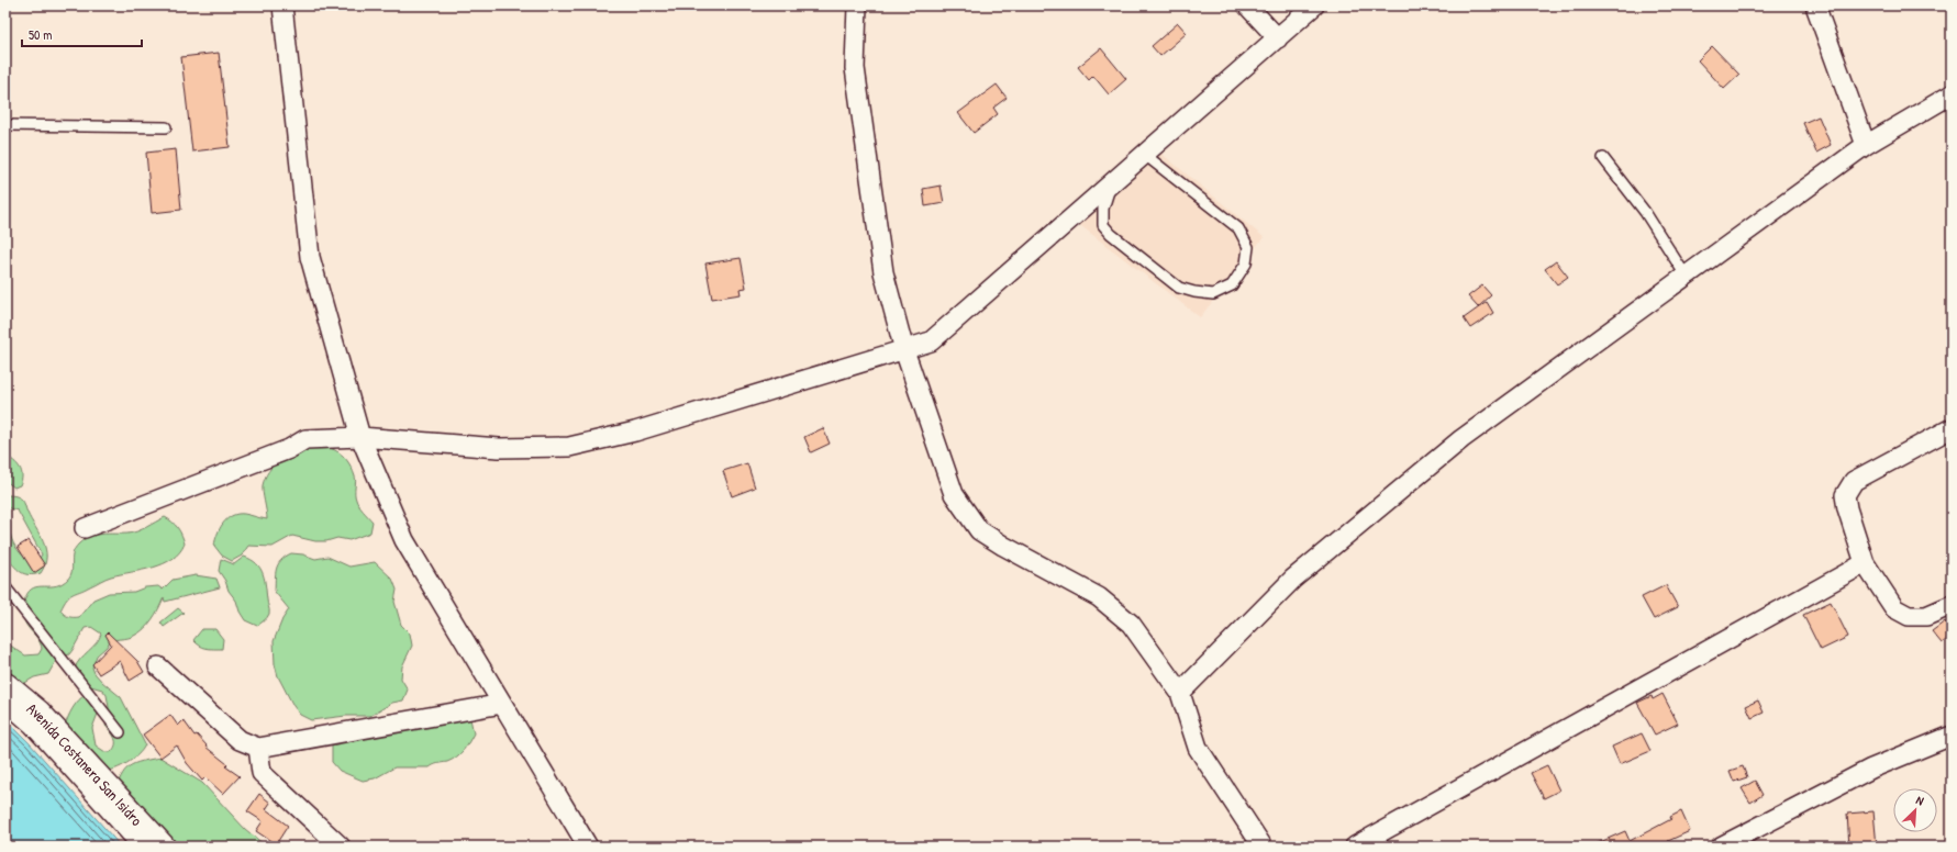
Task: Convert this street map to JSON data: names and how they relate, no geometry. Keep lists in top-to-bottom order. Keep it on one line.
{"streets":{"main road":["Avenida Costanera San Isidro"]},"scale_bar":"50 m","north":"top right"}
